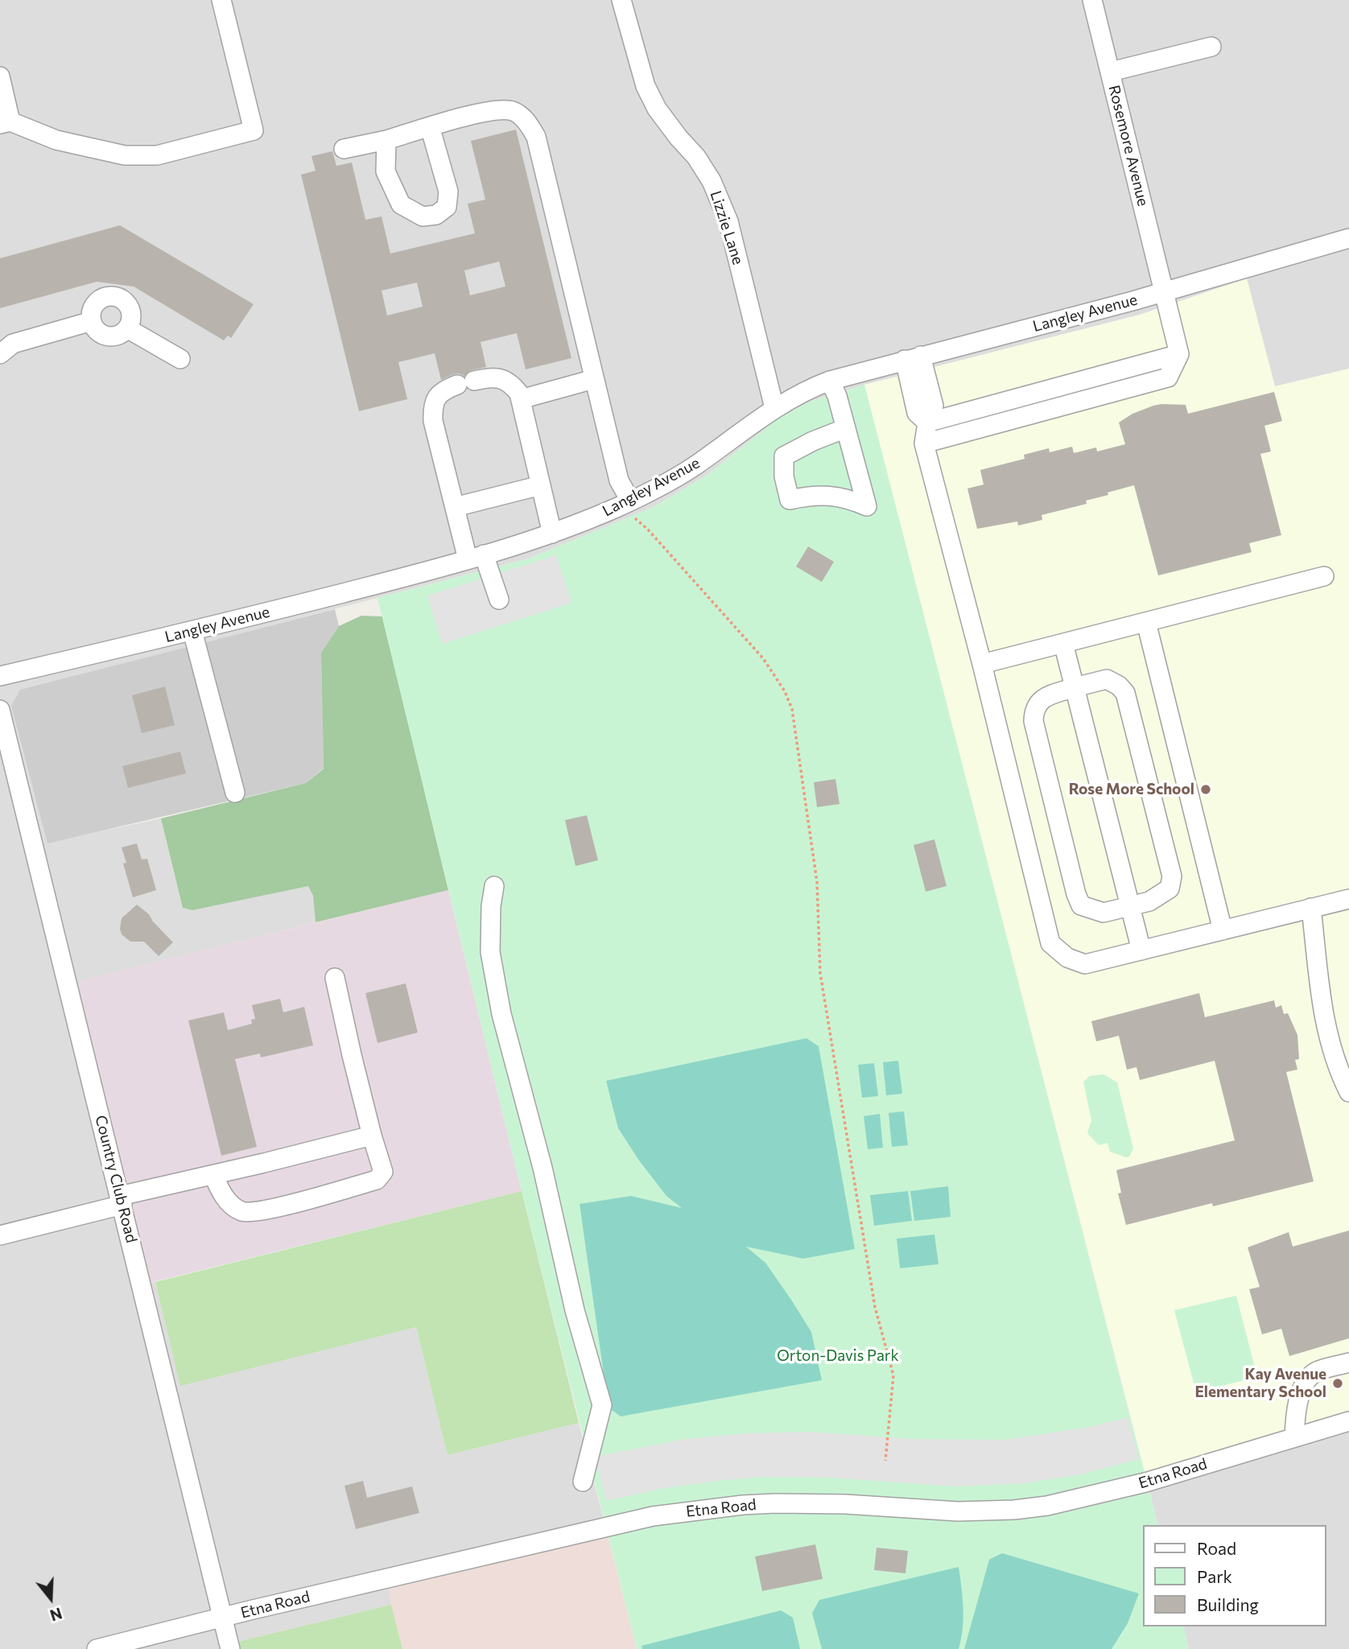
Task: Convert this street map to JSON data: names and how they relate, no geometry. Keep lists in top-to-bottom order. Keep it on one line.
{"streets":{"street":["Rosemore Avenue","Lizzie Lane","Langley Avenue","Country Club Road","Etna Road"]},"crossings":[["Rosemore Avenue","Langley Avenue"],["Lizzie Lane","Langley Avenue"],["Country Club Road","Etna Road"]],"parks":["Orton-Davis Park"],"places":["Rose More School","Kay Avenue Elementary School"],"legend":["Road","Park","Building"],"north":"bottom"}
